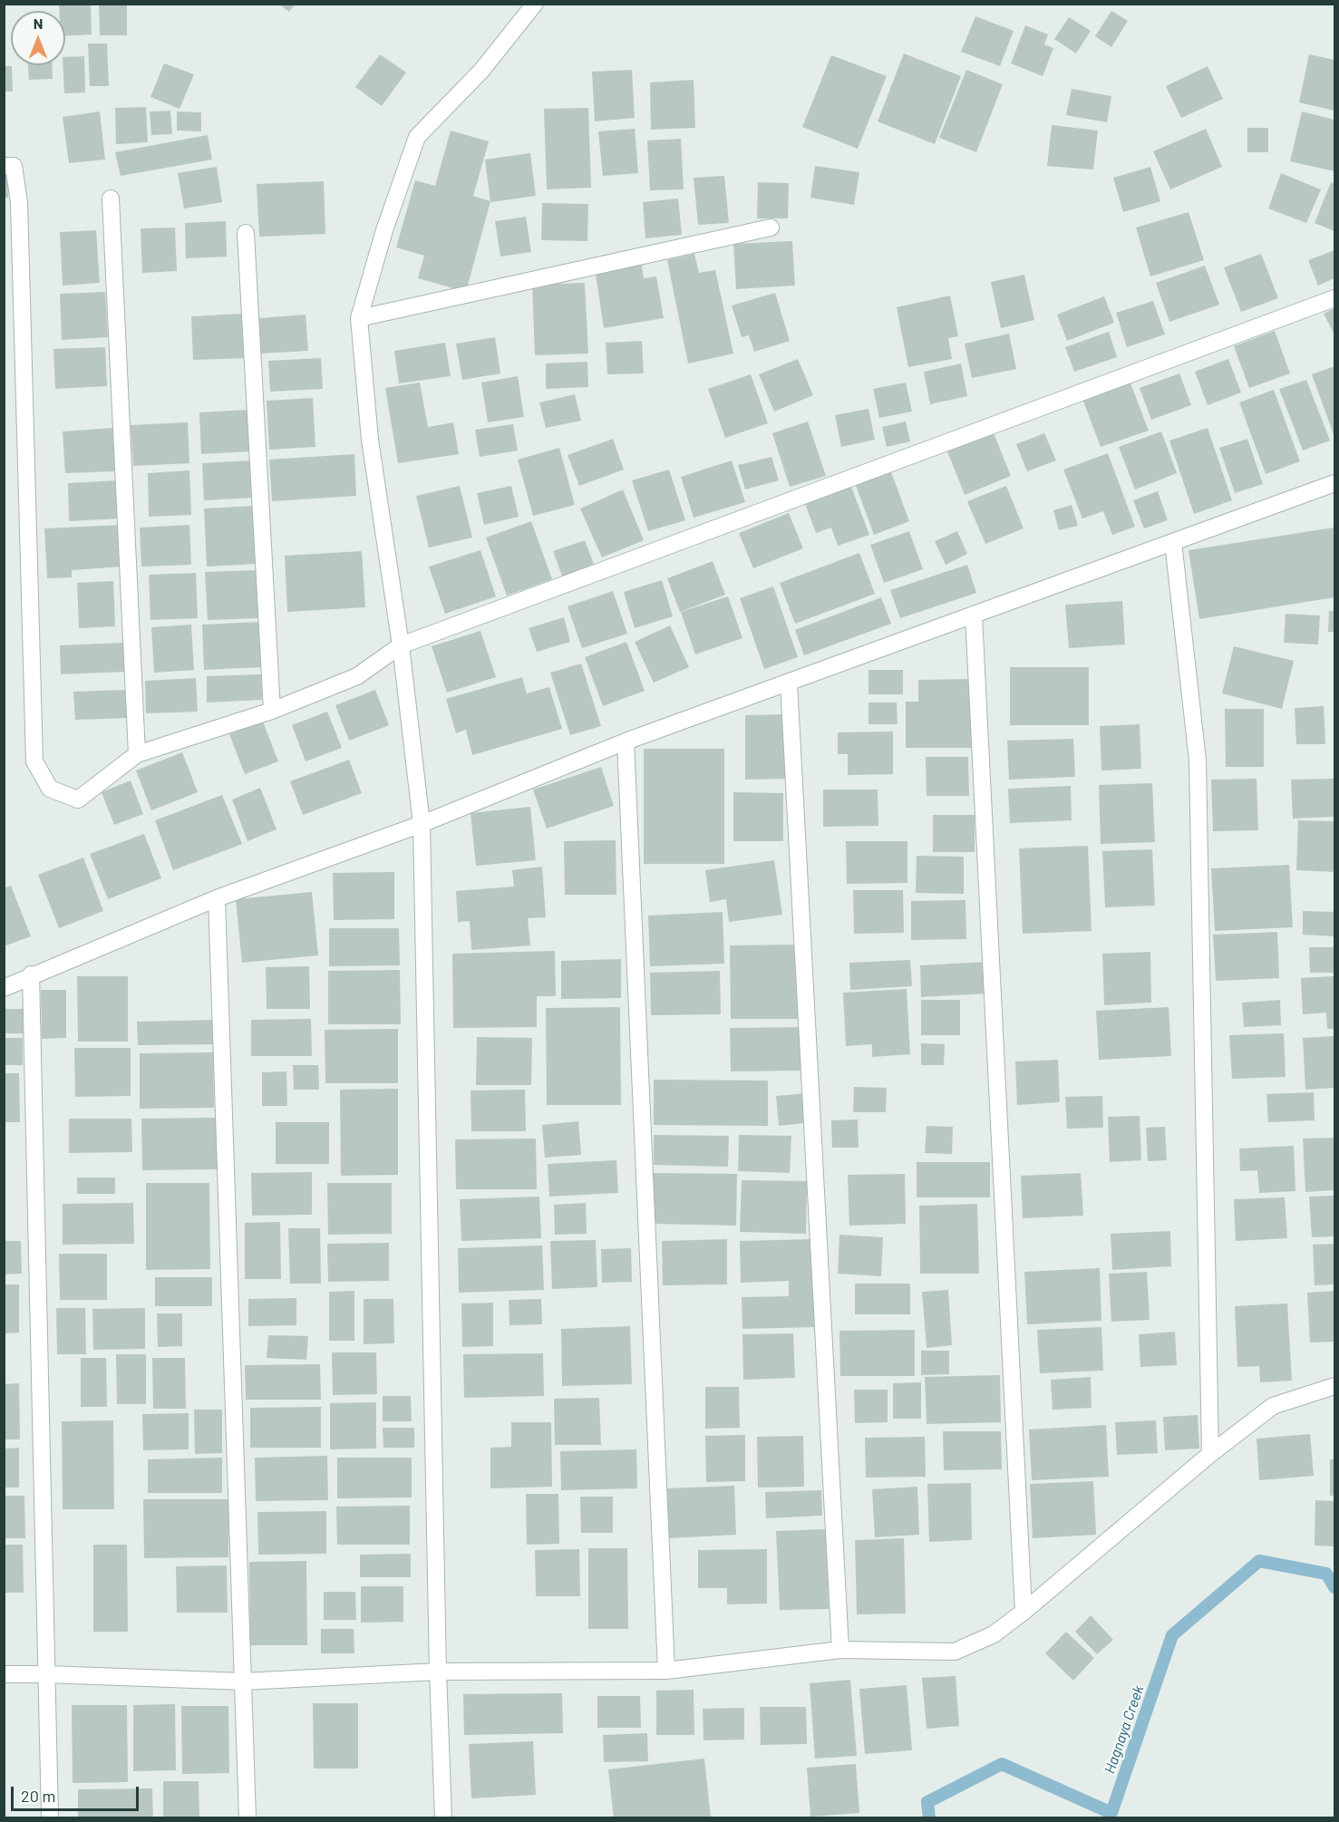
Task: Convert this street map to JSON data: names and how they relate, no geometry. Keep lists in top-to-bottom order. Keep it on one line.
{"water":["Hagnaya Creek"],"scale_bar":"20 m","north":"top"}
